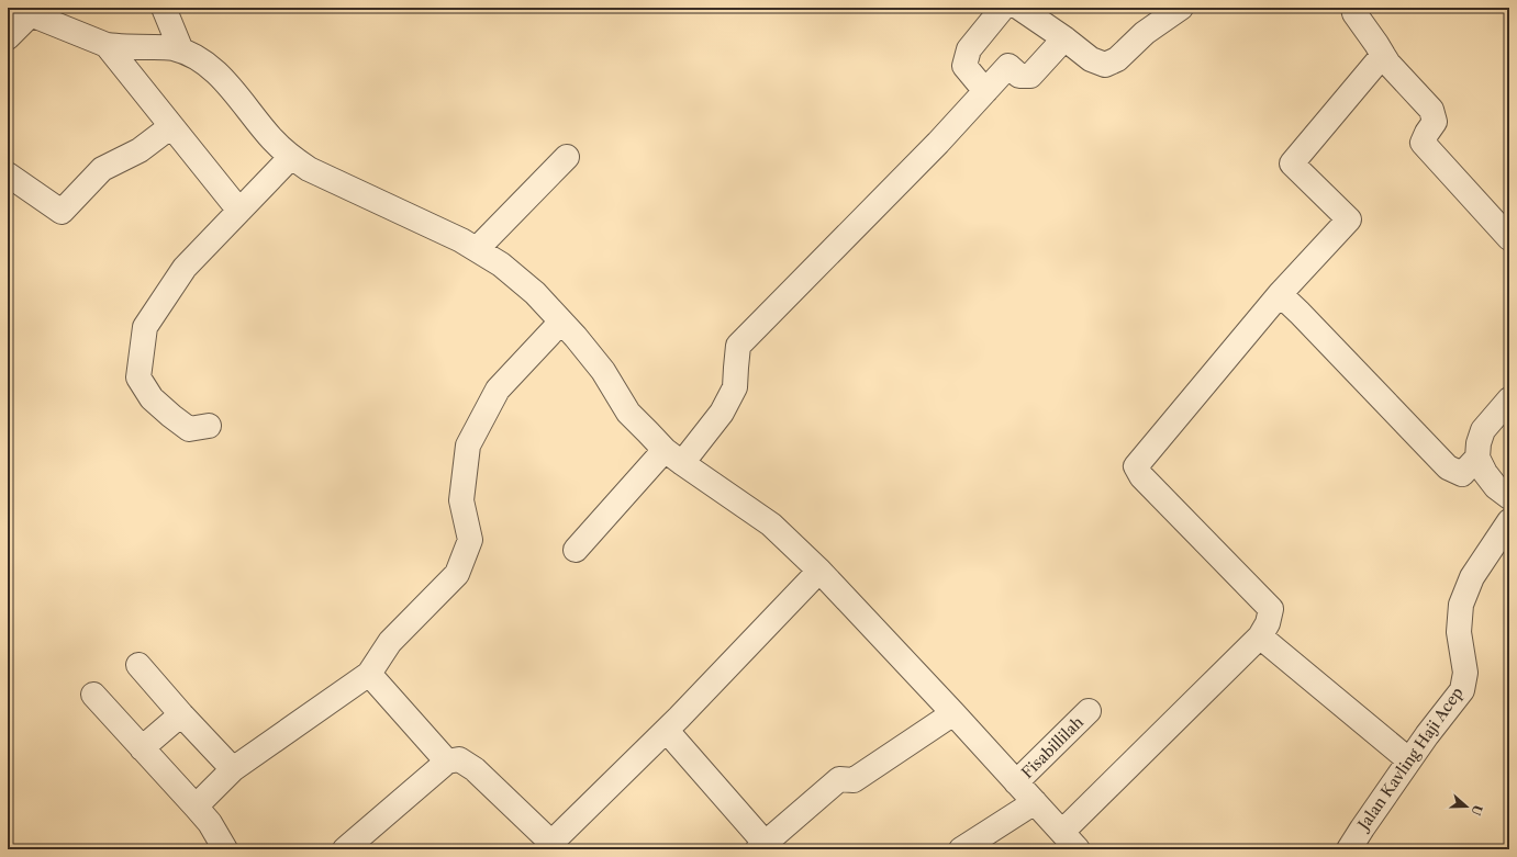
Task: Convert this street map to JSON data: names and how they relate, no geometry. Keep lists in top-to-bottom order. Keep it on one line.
{"streets":{"street":["Fisabillilah","Jalan Kavling Haji Acep"]},"north":"right"}
